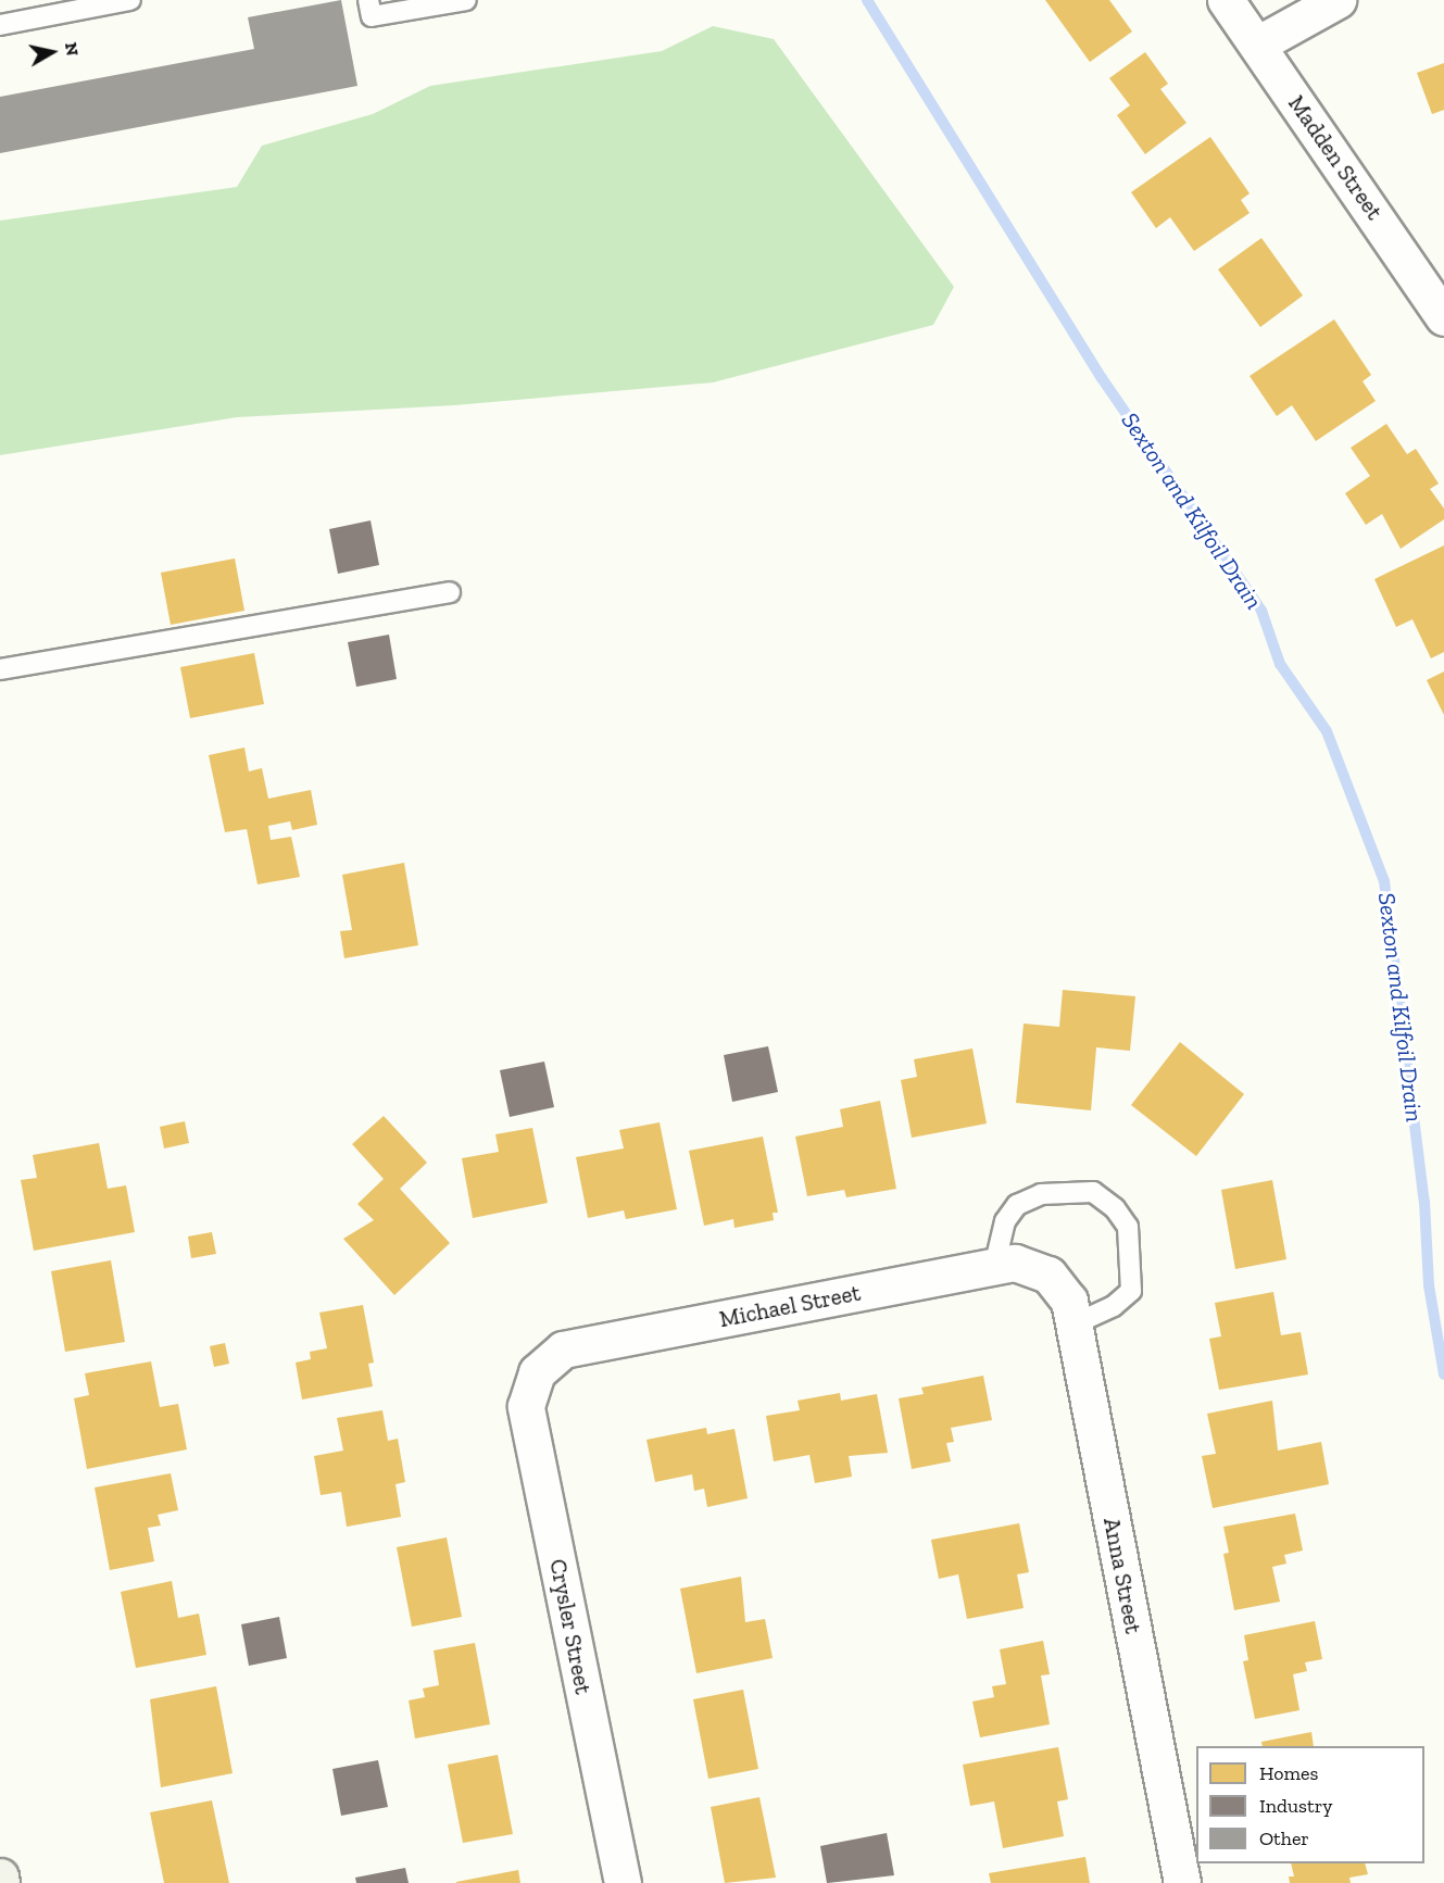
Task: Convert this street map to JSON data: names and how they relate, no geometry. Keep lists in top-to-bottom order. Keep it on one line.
{"streets":{"street":["Madden Street","Michael Street","Anna Street","Crysler Street"]},"crossings":[["Michael Street","Anna Street"],["Michael Street","Crysler Street"]],"water":["Sexton and Kilfoil Drain"],"legend":["Homes","Industry","Other"],"north":"right"}
